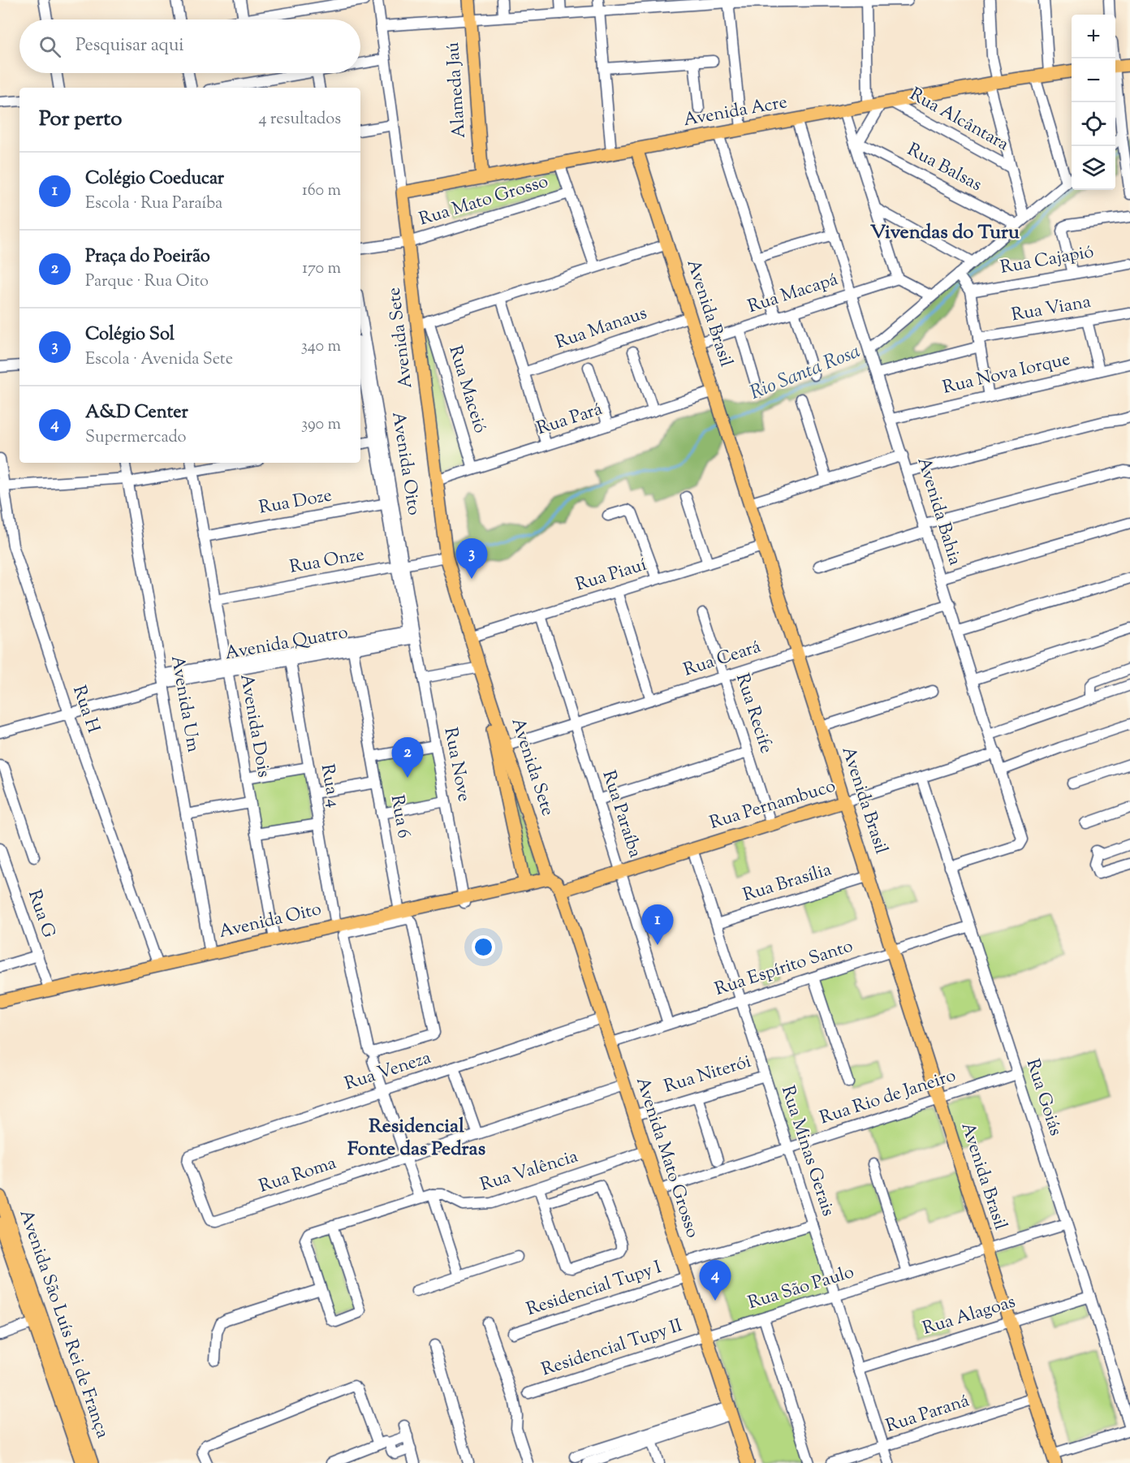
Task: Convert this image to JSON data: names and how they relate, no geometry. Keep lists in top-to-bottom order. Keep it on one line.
{"streets":{"main road":["Alameda Jaú","Avenida Acre","Avenida Brasil","Avenida Sete","Avenida Oito","Rua Pernambuco","Avenida Mato Grosso","Avenida São Luís Rei de França"],"street":["Rua Alcântara","Rua Balsas","Rua Mato Grosso","Rua Cajapió","Rua Macapá","Rua Viana","Rua Manaus","Rua Nova Iorque","Rua Maceió","Rua Pará","Rua Doze","Avenida Bahia","Rua Onze","Rua Piauí","Avenida Quatro","Rua Ceará","Avenida Um","Rua H","Rua Recife","Avenida Dois","Rua Nove","Rua 4","Rua Paraíba","Rua 6","Rua Brasília","Rua G","Rua Espírito Santo","Rua Veneza","Rua Niterói","Rua Rio de Janeiro","Rua Goiás","Rua Minas Gerais","Rua Valência","Rua Roma","Rua São Paulo","Residencial Tupy I","Rua Alagoas","Residencial Tupy II","Rua Paraná"]},"crossings":[["Alameda Jaú","Avenida Acre"],["Avenida Acre","Rua Alcântara"],["Avenida Acre","Avenida Brasil"],["Avenida Acre","Avenida Sete"],["Avenida Acre","Avenida Bahia"],["Rua Mato Grosso","Avenida Sete"],["Rua Macapá","Avenida Brasil"],["Rua Macapá","Avenida Bahia"],["Rua Viana","Avenida Bahia"],["Avenida Brasil","Rua Manaus"],["Avenida Brasil","Rua Pará"],["Avenida Brasil","Rua Piauí"],["Avenida Brasil","Rua Ceará"],["Avenida Brasil","Rua Pernambuco"],["Avenida Brasil","Rua Brasília"],["Avenida Brasil","Rua Espírito Santo"],["Avenida Brasil","Rua Rio de Janeiro"],["Avenida Brasil","Rua São Paulo"],["Avenida Brasil","Rua Alagoas"],["Avenida Brasil","Rua Paraná"],["Avenida Sete","Rua Maceió"],["Avenida Sete","Rua Pará"],["Avenida Sete","Avenida Oito"],["Avenida Sete","Rua Onze"],["Avenida Sete","Rua Piauí"],["Avenida Sete","Rua Ceará"],["Rua Nova Iorque","Avenida Bahia"],["Rua Maceió","Rua Pará"],["Avenida Oito","Avenida Um"],["Avenida Oito","Rua H"],["Avenida Oito","Avenida Dois"],["Avenida Oito","Rua Nove"],["Avenida Oito","Rua 4"],["Avenida Oito","Rua 6"],["Avenida Oito","Rua G"],["Rua Doze","Avenida Dois"],["Avenida Bahia","Rua Ceará"],["Avenida Bahia","Rua Pernambuco"],["Avenida Bahia","Rua Goiás"],["Rua Onze","Avenida Dois"],["Rua Piauí","Rua Paraíba"],["Avenida Quatro","Avenida Um"],["Avenida Quatro","Rua H"],["Avenida Quatro","Avenida Dois"],["Avenida Quatro","Rua Nove"],["Avenida Quatro","Rua 4"],["Avenida Quatro","Rua 6"],["Rua Ceará","Rua Recife"],["Rua Ceará","Rua Paraíba"],["Rua Recife","Rua Pernambuco"],["Rua Pernambuco","Rua Paraíba"],["Rua Pernambuco","Rua Goiás"],["Rua Pernambuco","Rua Minas Gerais"],["Rua Pernambuco","Avenida Mato Grosso"],["Rua Paraíba","Rua Espírito Santo"],["Rua Brasília","Rua Minas Gerais"],["Rua Espírito Santo","Rua Rio de Janeiro"],["Rua Espírito Santo","Rua Goiás"],["Rua Espírito Santo","Rua Minas Gerais"],["Rua Espírito Santo","Avenida Mato Grosso"],["Rua Veneza","Avenida Mato Grosso"],["Rua Veneza","Rua Roma"],["Rua Niterói","Rua Minas Gerais"],["Rua Niterói","Avenida Mato Grosso"],["Rua Rio de Janeiro","Rua Goiás"],["Rua Rio de Janeiro","Rua Minas Gerais"],["Rua Rio de Janeiro","Avenida Mato Grosso"],["Rua Goiás","Rua São Paulo"],["Rua Goiás","Rua Alagoas"],["Rua Minas Gerais","Rua São Paulo"],["Rua Minas Gerais","Rua Alagoas"],["Rua Minas Gerais","Rua Paraná"],["Avenida Mato Grosso","Rua Valência"],["Avenida Mato Grosso","Rua Roma"],["Avenida Mato Grosso","Rua São Paulo"],["Avenida Mato Grosso","Residencial Tupy I"],["Avenida Mato Grosso","Residencial Tupy II"],["Rua São Paulo","Residencial Tupy II"]],"districts":["Vivendas do Turu","Residencial Fonte das Pedras"],"water":["Rio Santa Rosa"],"page":{"map_buttons":["+","−"],"search":"Pesquisar aqui","heading":["Por perto","4 resultados"],"list":[{"mark":"1","name":"Colégio Coeducar","note":"Escola · Rua Paraíba","value":"160 m"},{"mark":"2","name":"Praça do Poeirão","note":"Parque · Rua Oito","value":"170 m"},{"mark":"3","name":"Colégio Sol","note":"Escola · Avenida Sete","value":"340 m"},{"mark":"4","name":"A&D Center","note":"Supermercado","value":"390 m"}],"pins":["3","2","1","4"]}}
